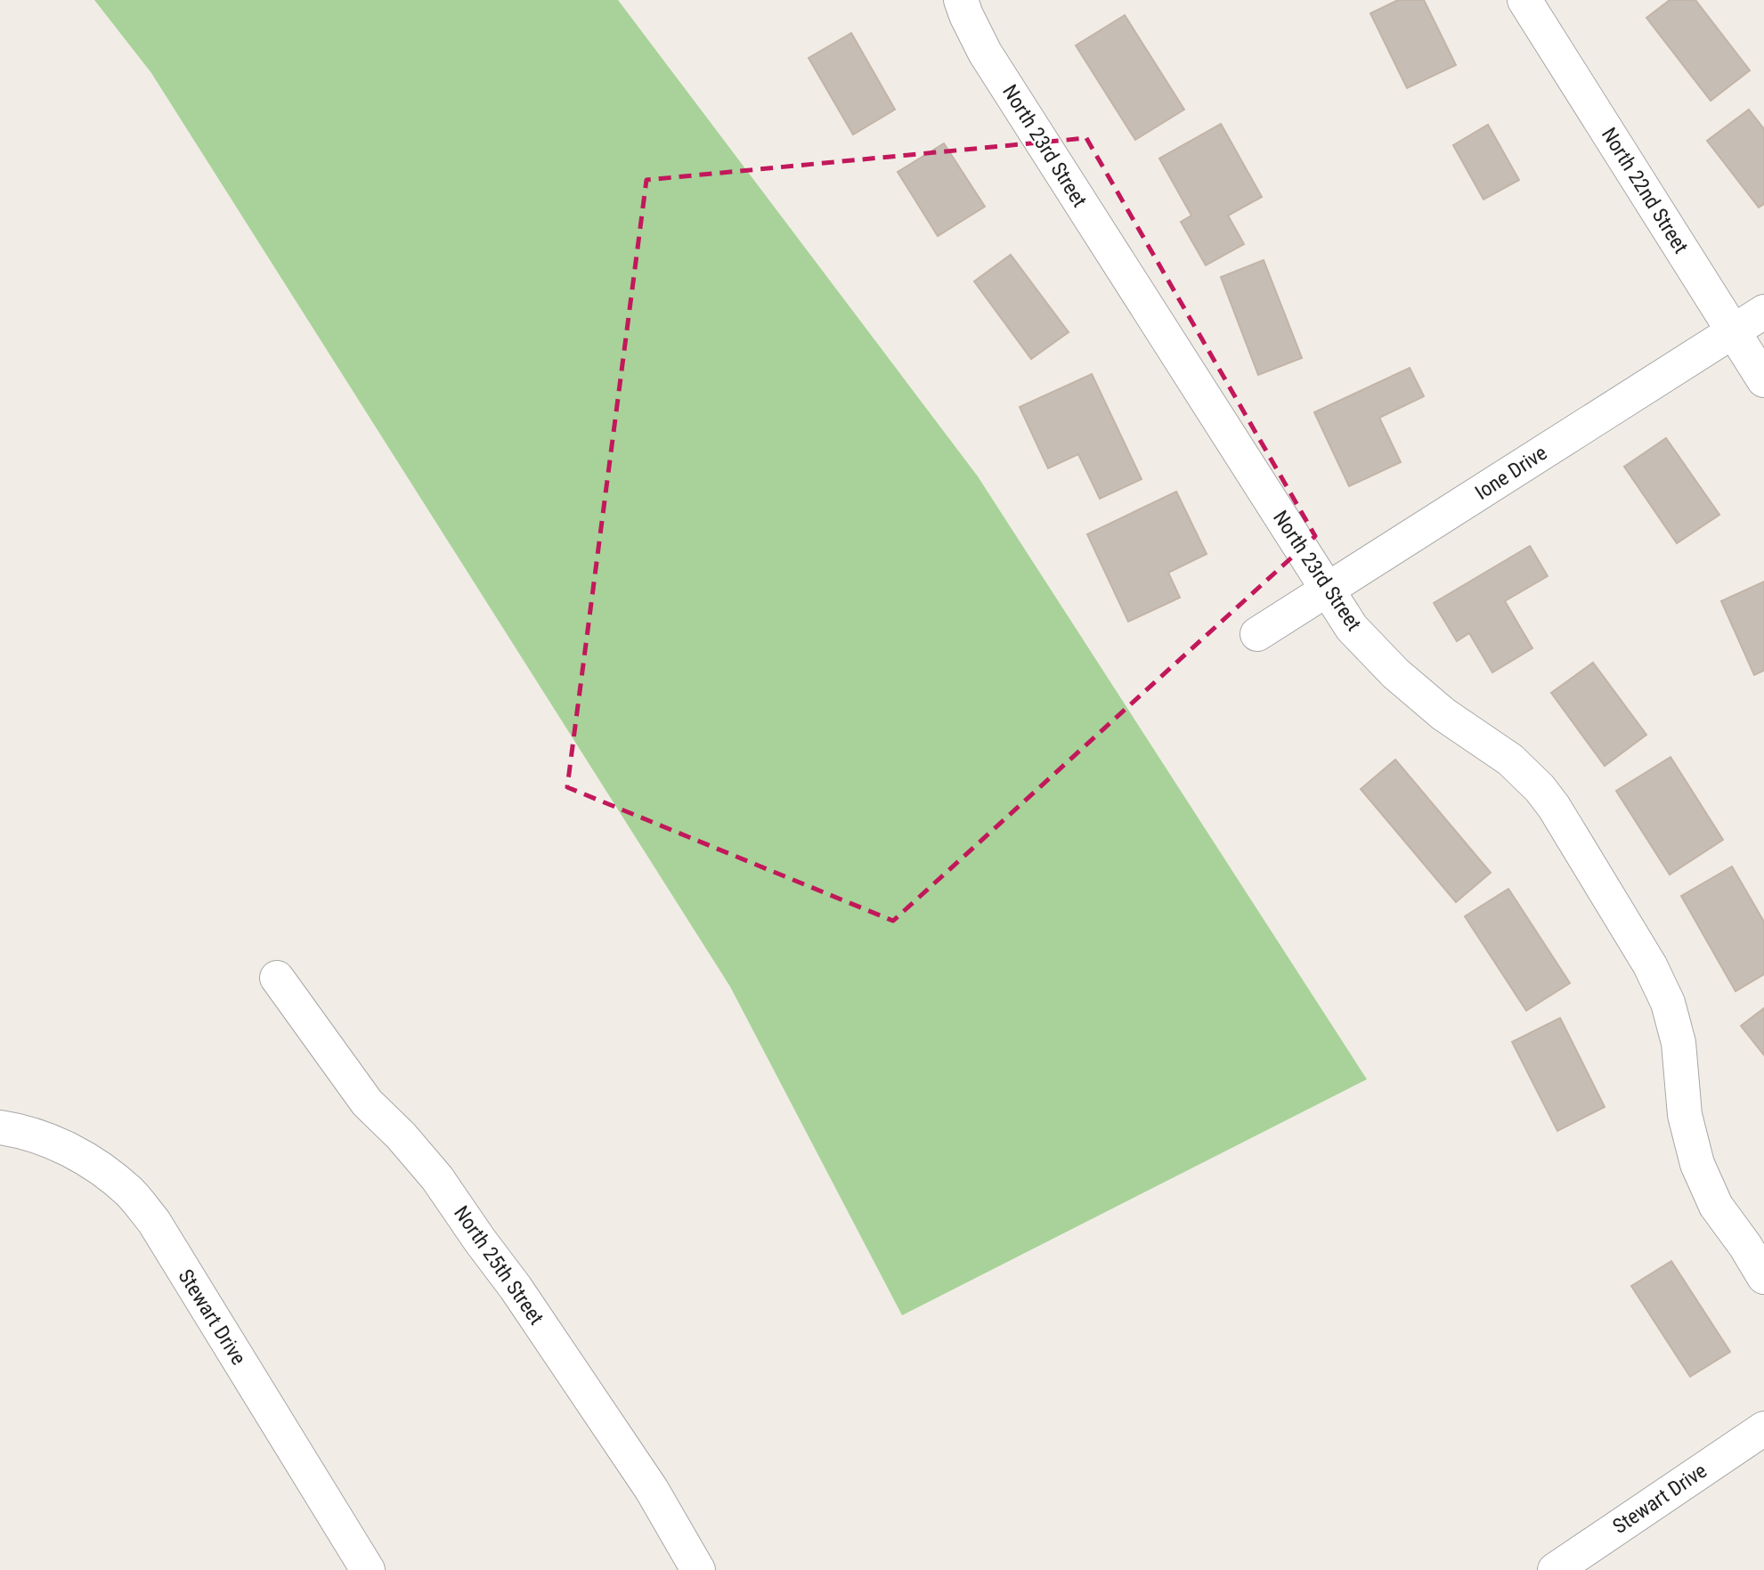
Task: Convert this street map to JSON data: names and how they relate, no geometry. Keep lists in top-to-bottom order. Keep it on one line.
{"streets":{"street":["North 23rd Street","North 22nd Street","Ione Drive","North 25th Street","Stewart Drive"]},"crossings":[["North 23rd Street","Ione Drive"],["North 22nd Street","Ione Drive"]]}
